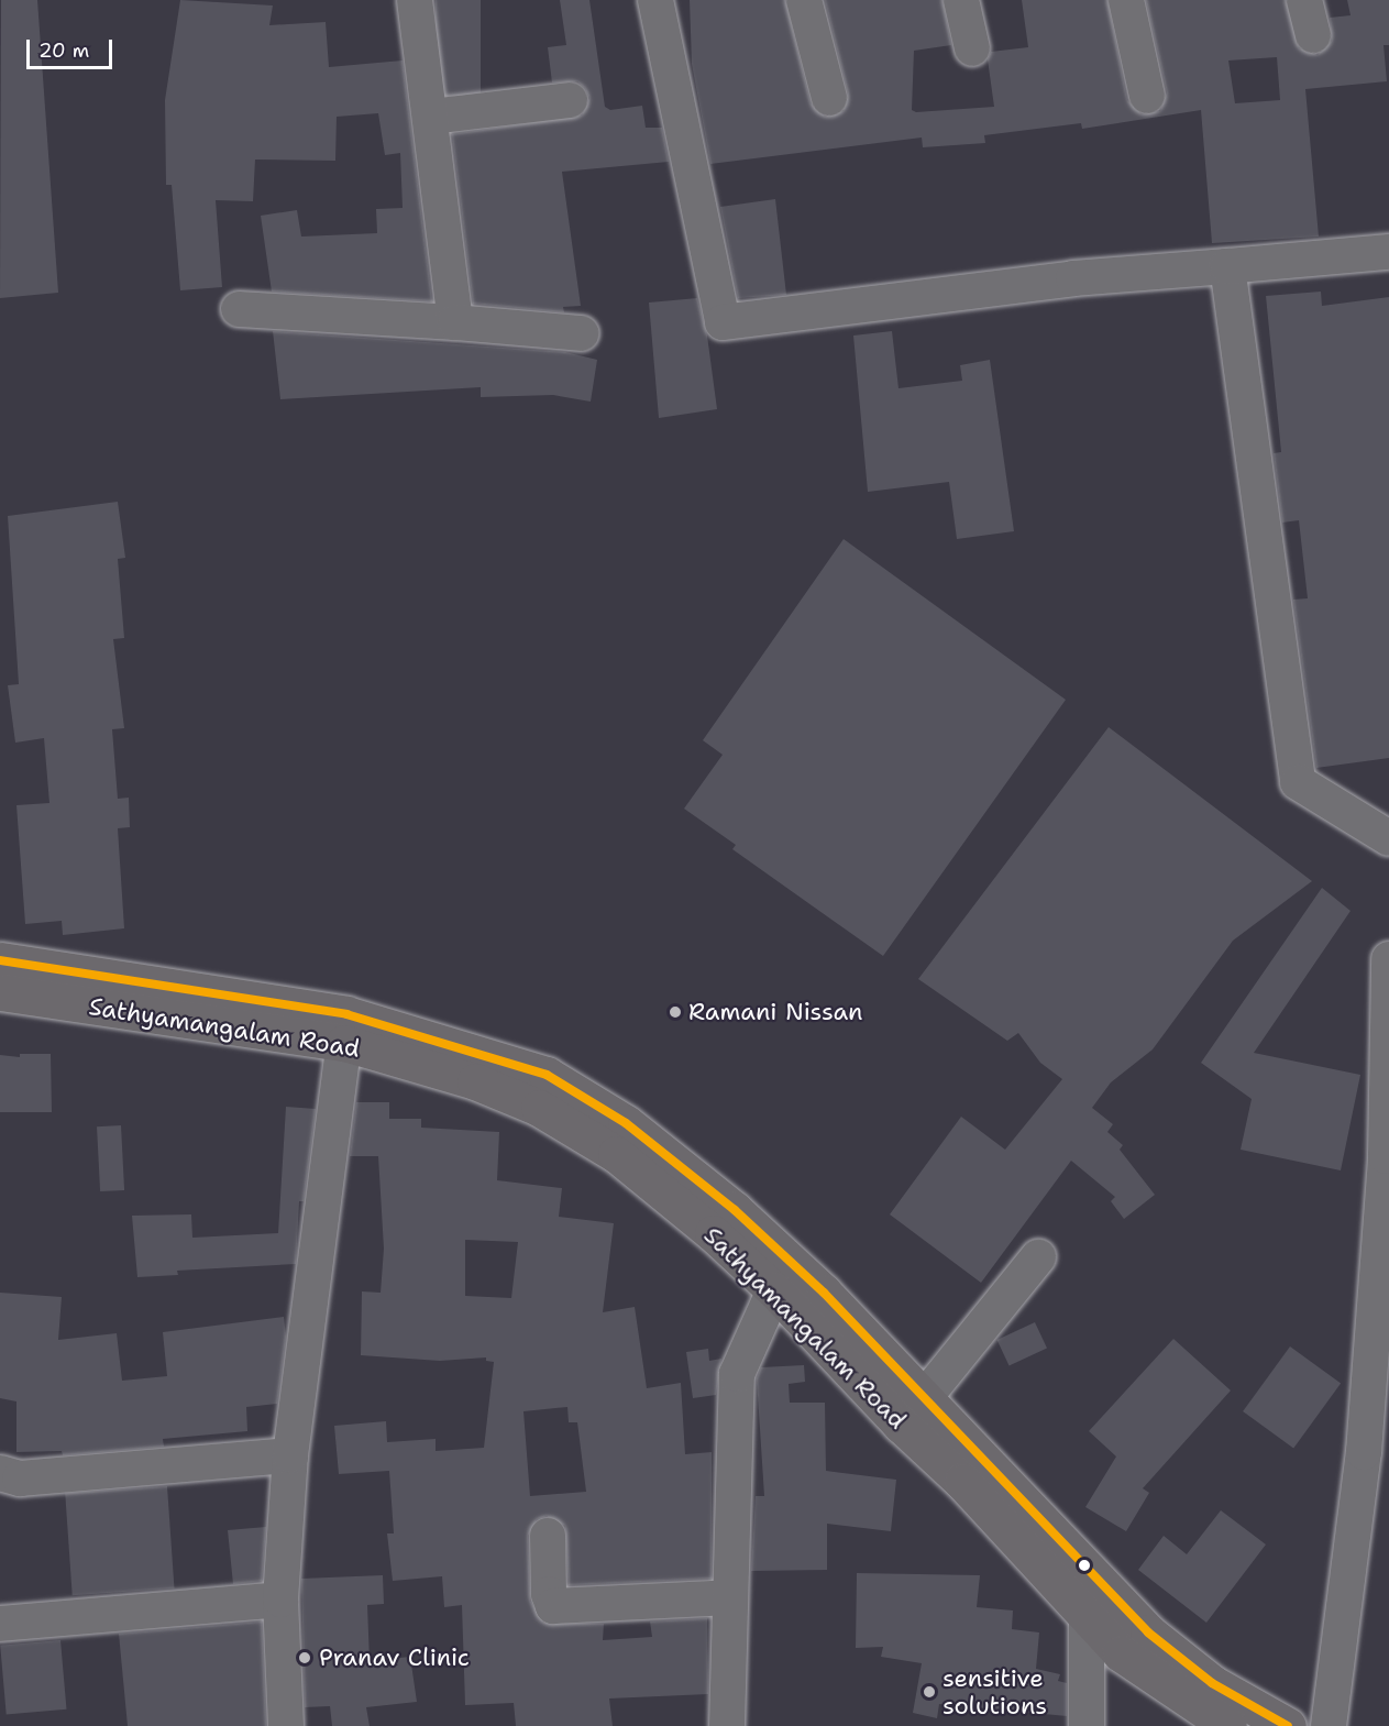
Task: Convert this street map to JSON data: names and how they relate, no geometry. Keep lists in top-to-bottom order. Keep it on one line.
{"streets":{"highway":["Sathyamangalam Road"]},"places":["Ramani Nissan","Pranav Clinic","sensitive solutions"],"scale_bar":"20 m"}
